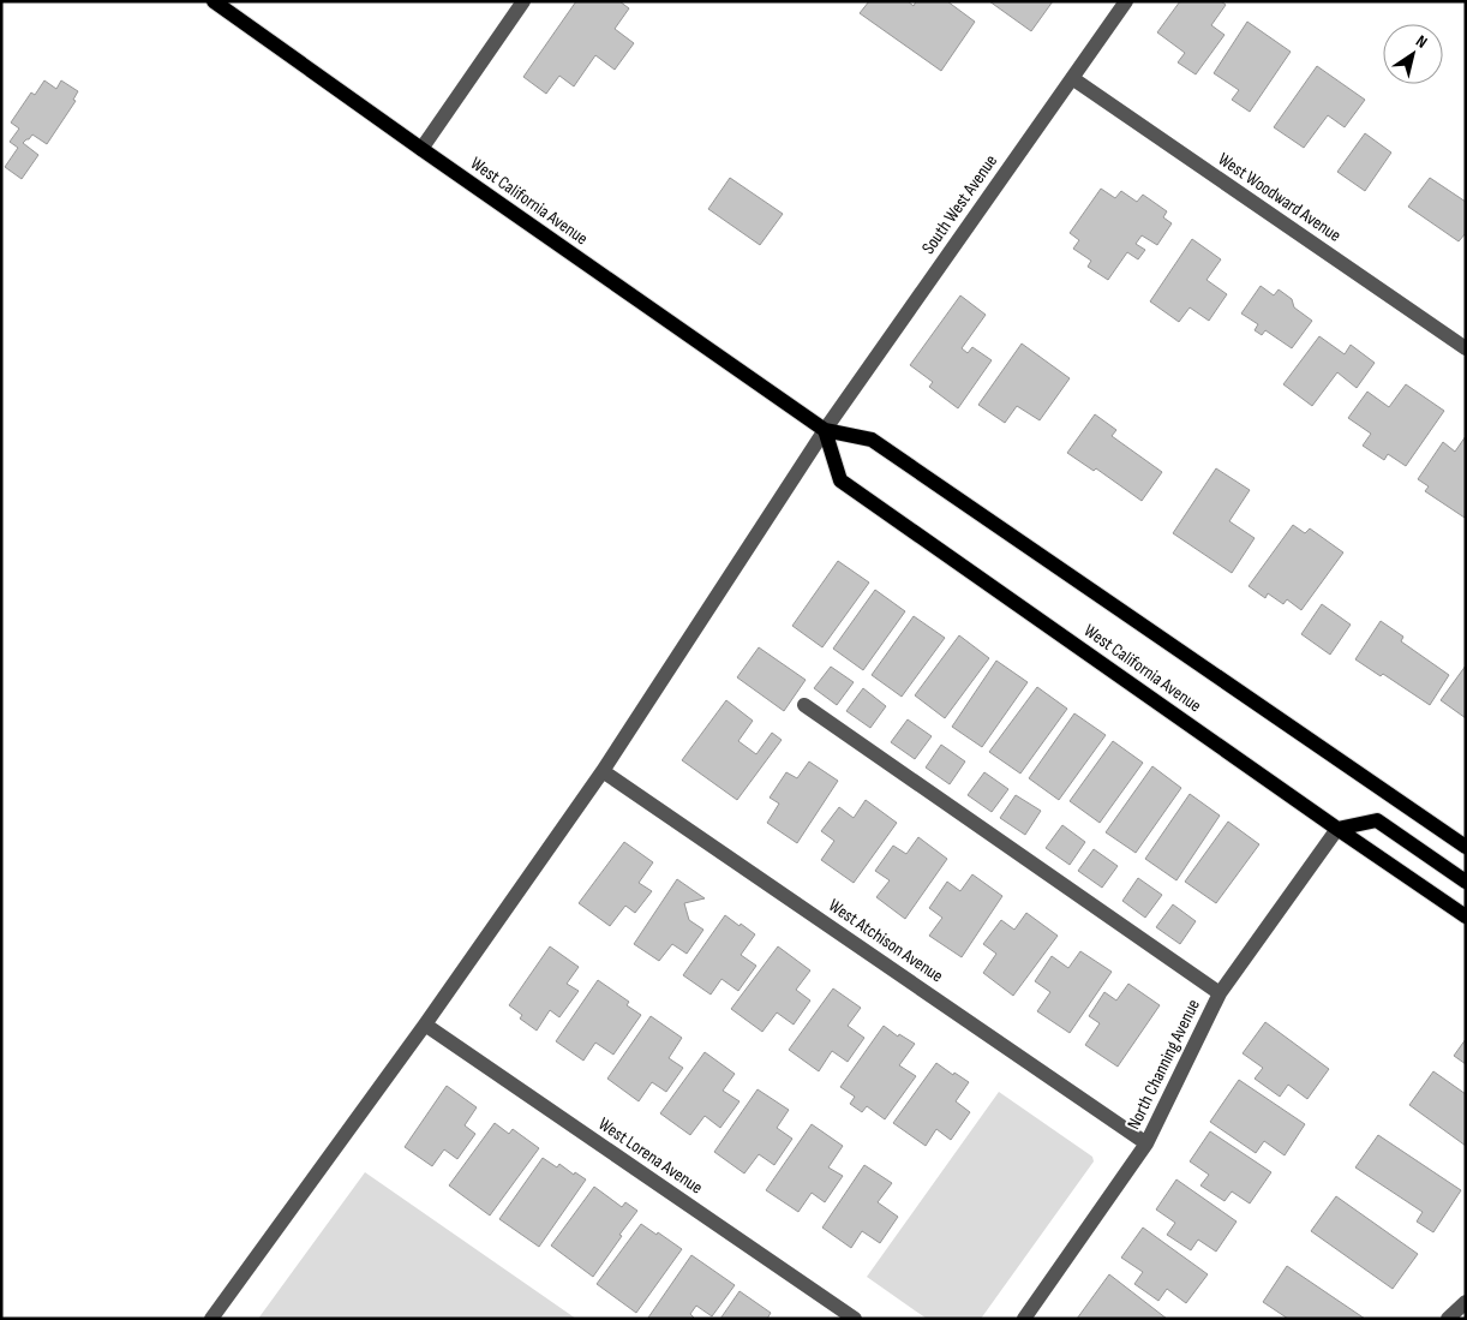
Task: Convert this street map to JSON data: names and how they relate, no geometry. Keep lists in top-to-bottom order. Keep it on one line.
{"streets":{"main road":["West California Avenue"],"street":["West Woodward Avenue","South West Avenue","West Atchison Avenue","North Channing Avenue","West Lorena Avenue"]},"crossings":[["West Woodward Avenue","South West Avenue"],["West California Avenue","South West Avenue"],["West California Avenue","North Channing Avenue"],["South West Avenue","West Atchison Avenue"],["South West Avenue","West Lorena Avenue"],["West Atchison Avenue","North Channing Avenue"]],"north":"top right"}
